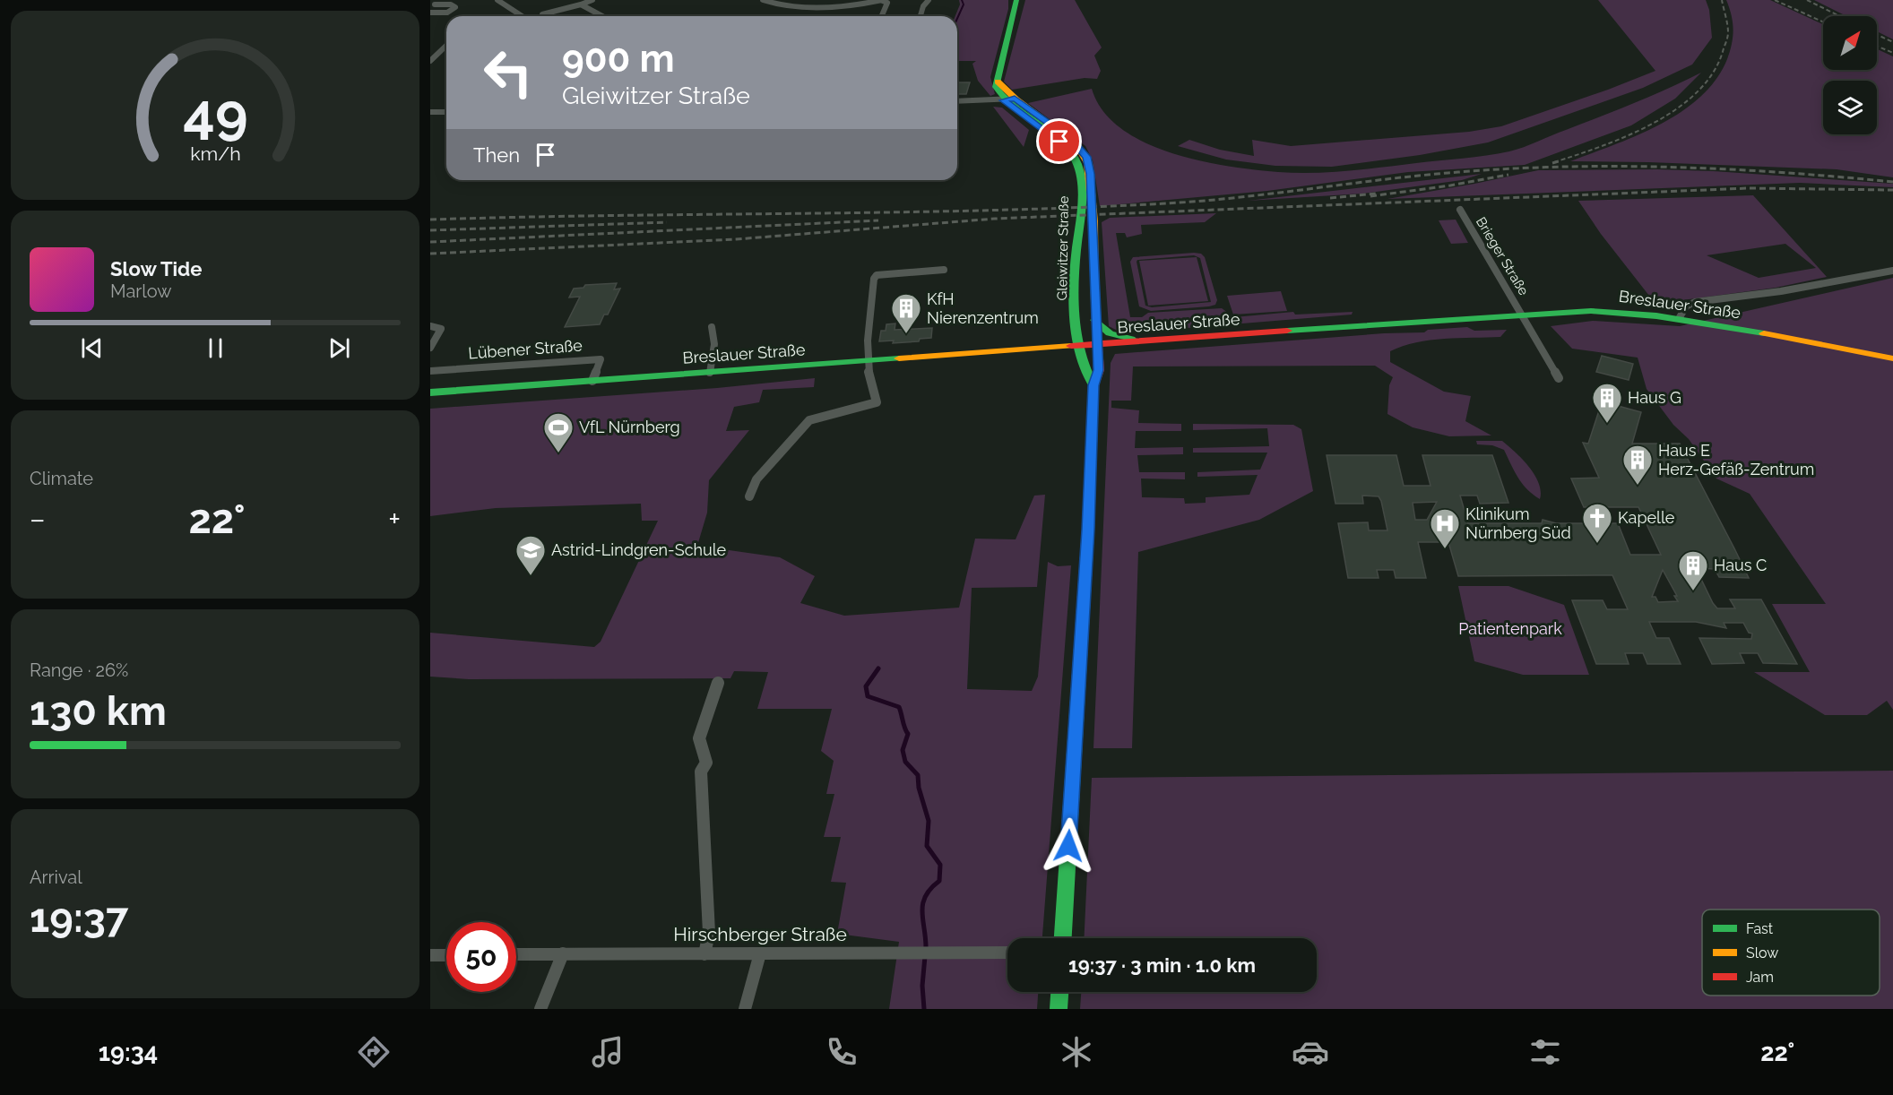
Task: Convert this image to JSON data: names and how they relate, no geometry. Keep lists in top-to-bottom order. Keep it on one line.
{"streets":{"main road":["Gleiwitzer Straße","Breslauer Straße"],"street":["Brieger Straße","Lübener Straße","Hirschberger Straße"]},"crossings":[["Gleiwitzer Straße","Breslauer Straße"],["Brieger Straße","Breslauer Straße"],["Breslauer Straße","Lübener Straße"]],"parks":["Patientenpark"],"places":{"building":["KfH Nierenzentrum","Haus G","Haus E Herz-Gefäß-Zentrum","Haus C"],"sports":["VfL Nürnberg"],"church":["Kapelle"],"hospital":["Klinikum Nürnberg Süd"],"school or university":["Astrid-Lindgren-Schule"]},"legend":["Fast","Slow","Jam"],"north":"top right","page":{"turn":["900 m","Gleiwitzer Straße"],"then":"Then","song":["Slow Tide","Marlow"],"tile":["Climate",["Range · 26%","130 km"],["Arrival","19:37"]],"heat":["−","22°","+"],"limit":"50","trip":"19:37 · 3 min · 1.0 km","tabs":["19:34","22°"],"gauge":["49","km/h"]}}
